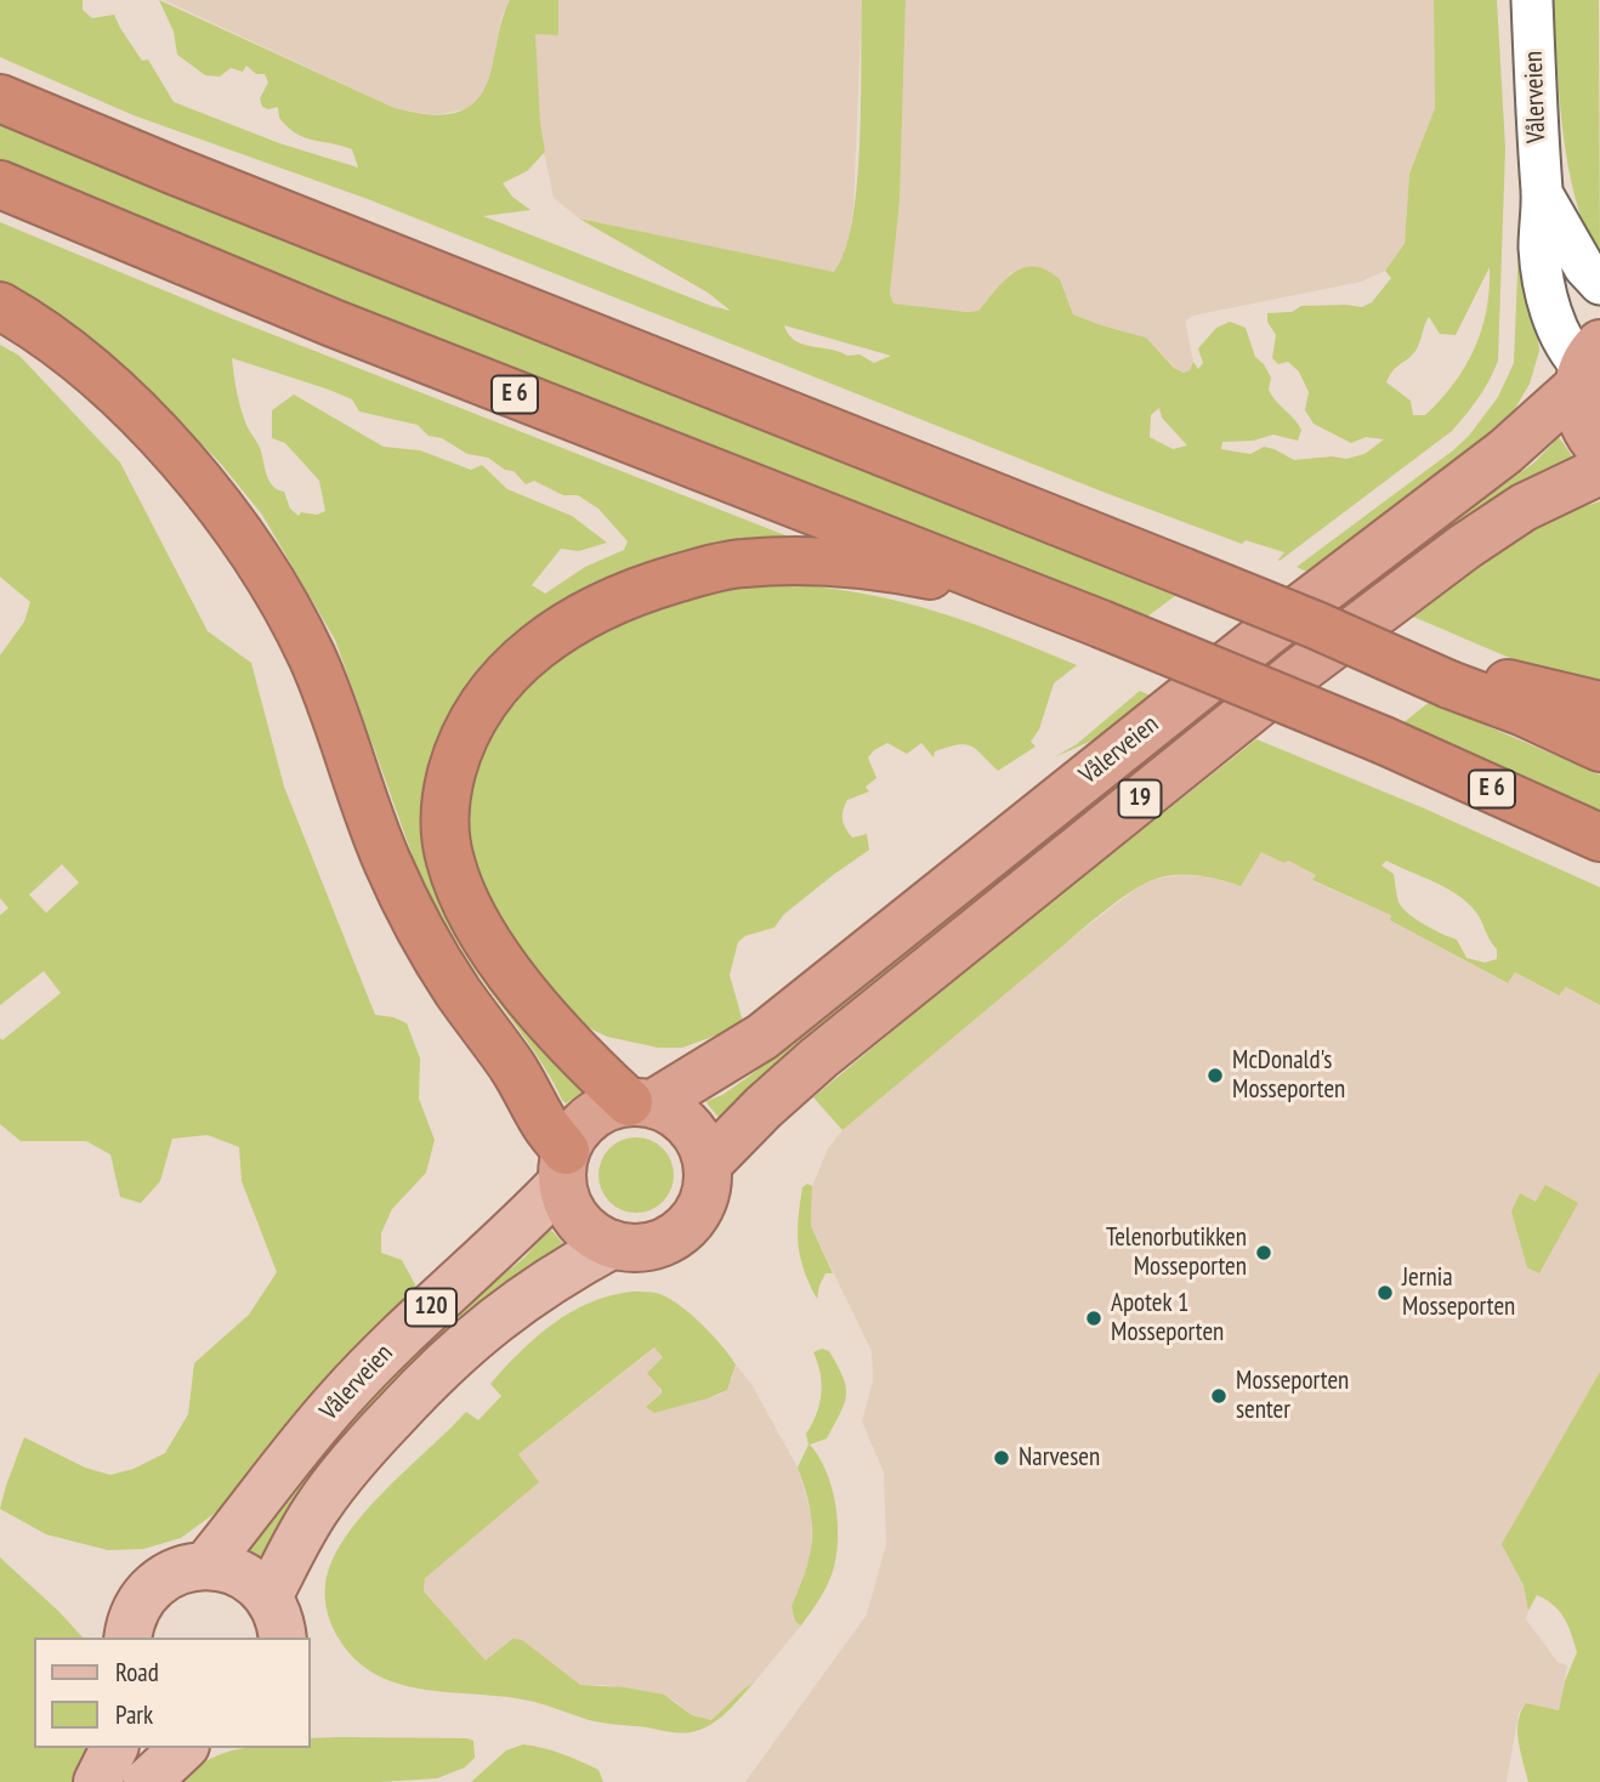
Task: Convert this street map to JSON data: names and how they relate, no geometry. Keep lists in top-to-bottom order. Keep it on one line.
{"streets":{"highway":["Vålerveien","E 6","19"],"main road":["120"]},"crossings":[["Vålerveien","E 6"],["Vålerveien","19"],["Vålerveien","120"],["E 6","19"]],"places":["McDonald's Mosseporten","Telenorbutikken Mosseporten","Jernia Mosseporten","Apotek 1 Mosseporten","Mosseporten senter","Narvesen"],"legend":["Road","Park"]}
